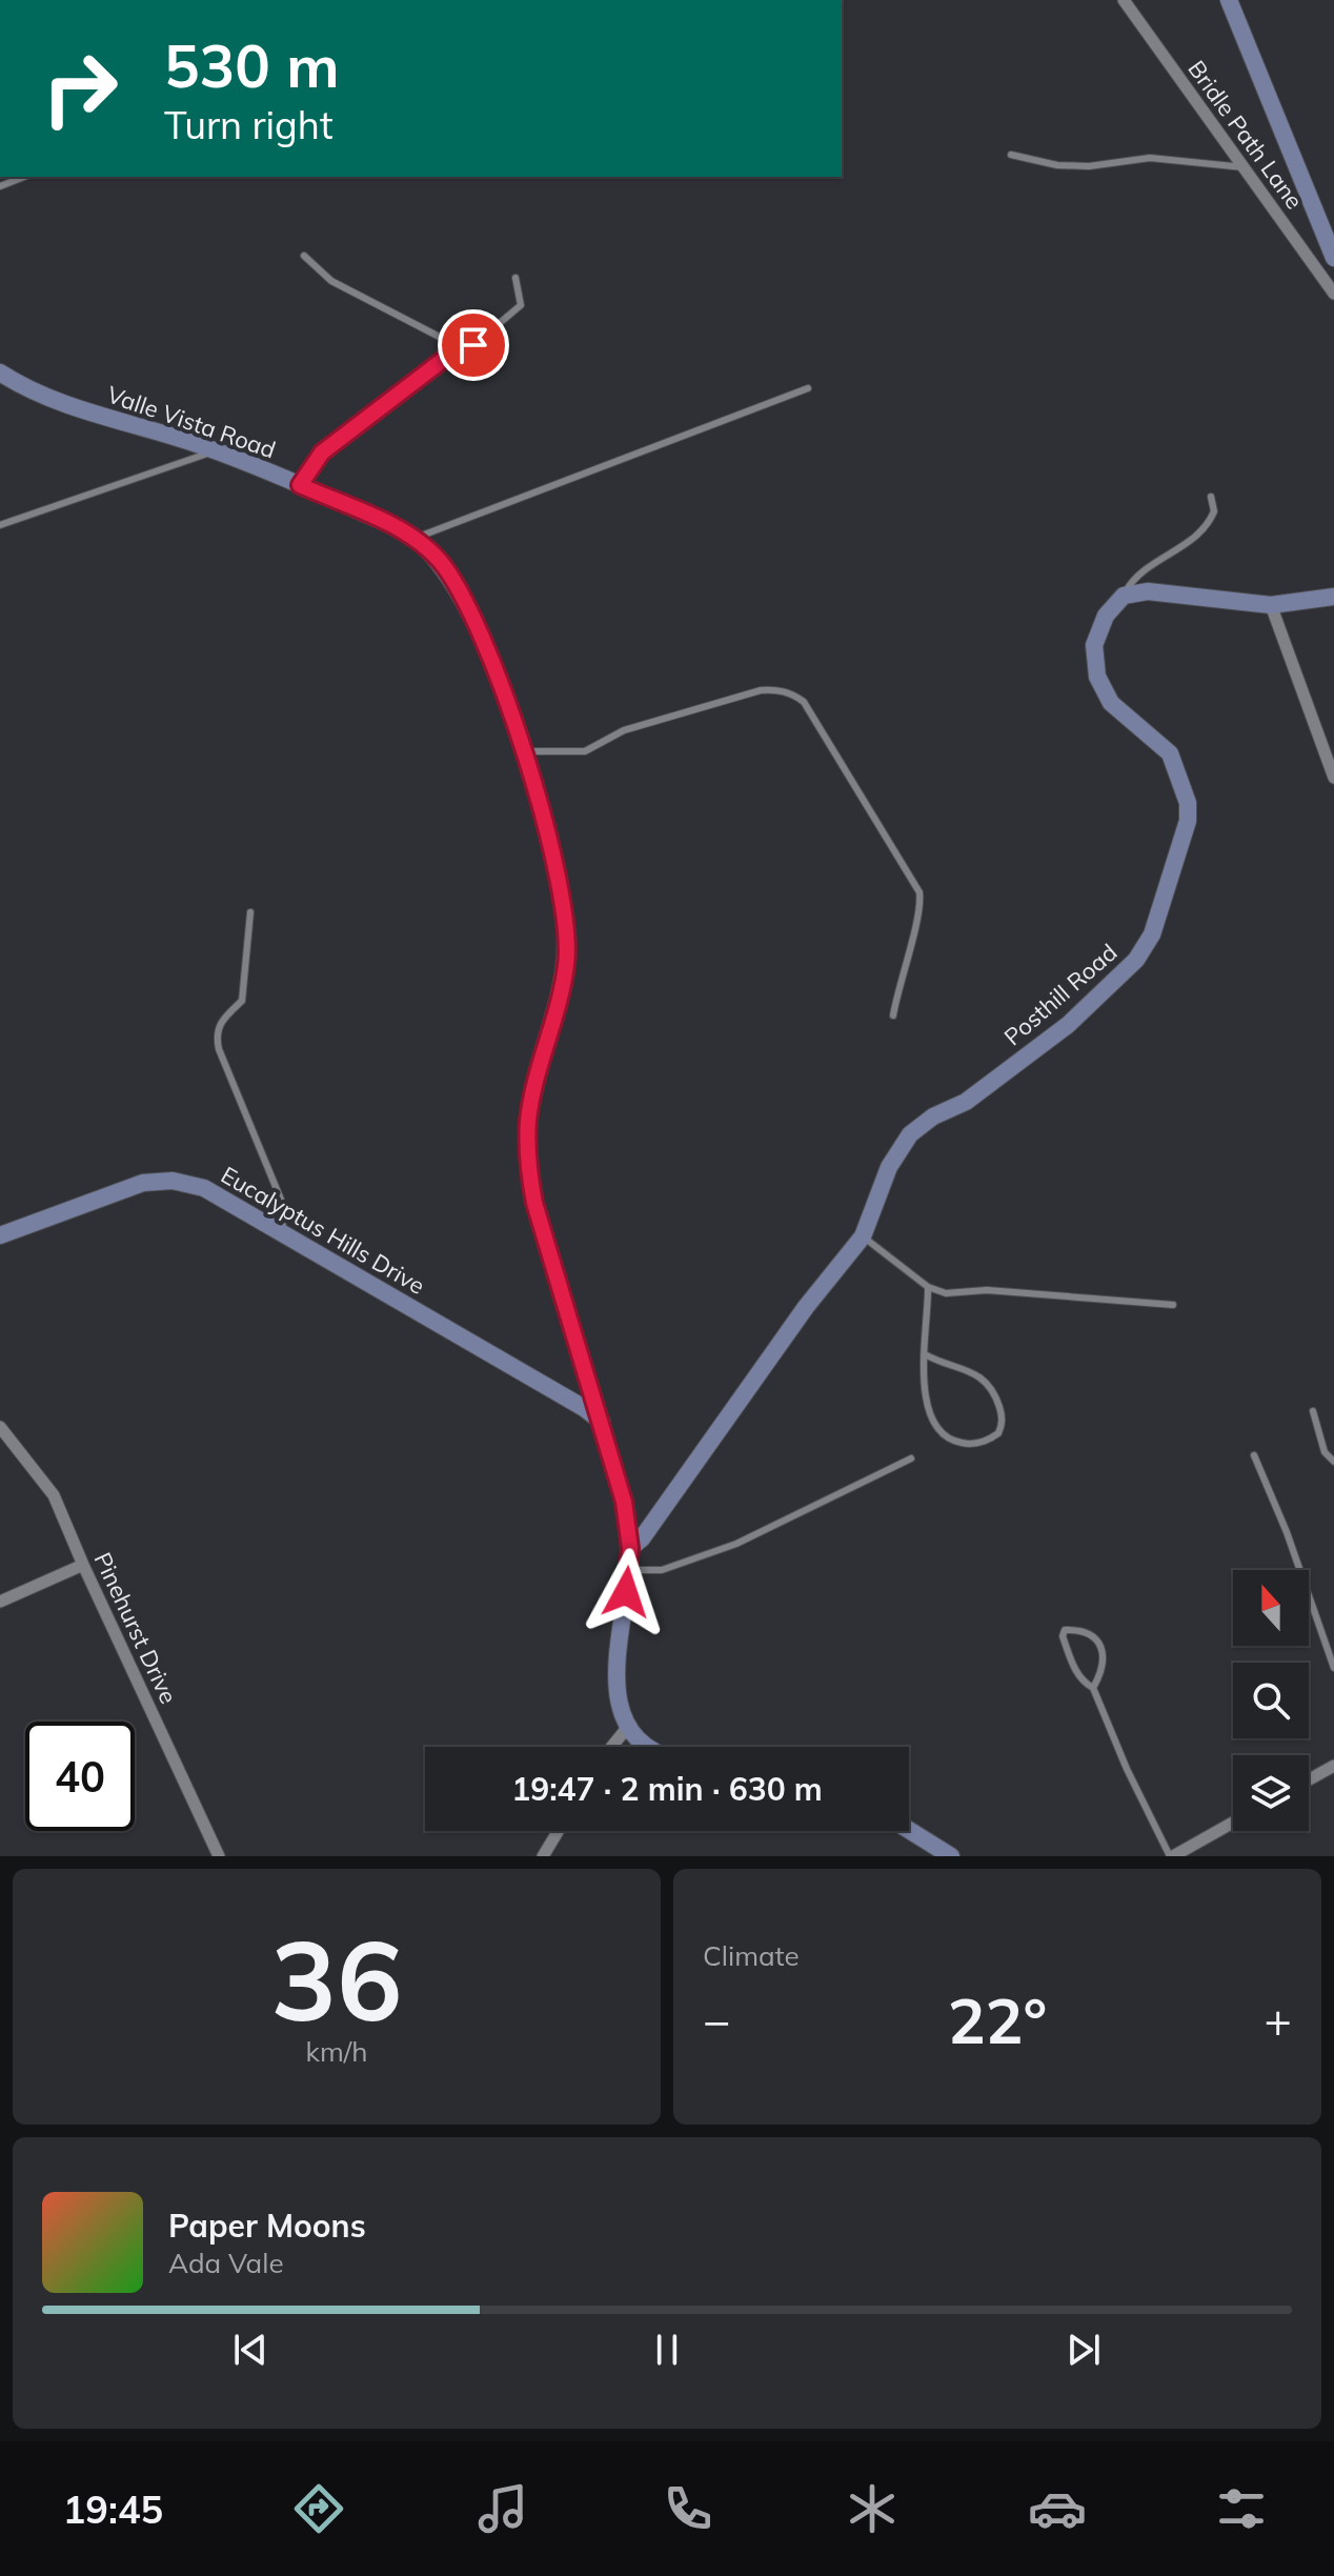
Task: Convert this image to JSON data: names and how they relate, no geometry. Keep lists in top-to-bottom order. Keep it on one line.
{"streets":{"street":["Bridle Path Lane","Valle Vista Road","Posthill Road","Eucalyptus Hills Drive","Pinehurst Drive"]},"crossings":[["Valle Vista Road","Posthill Road"],["Valle Vista Road","Eucalyptus Hills Drive"]],"north":"top","page":{"turn":["530 m","Turn right"],"limit":"40","trip":"19:47 · 2 min · 630 m","tile":[["36","km/h"],"Climate"],"heat":["−","22°","+"],"song":["Paper Moons","Ada Vale"],"tabs":"19:45"}}
